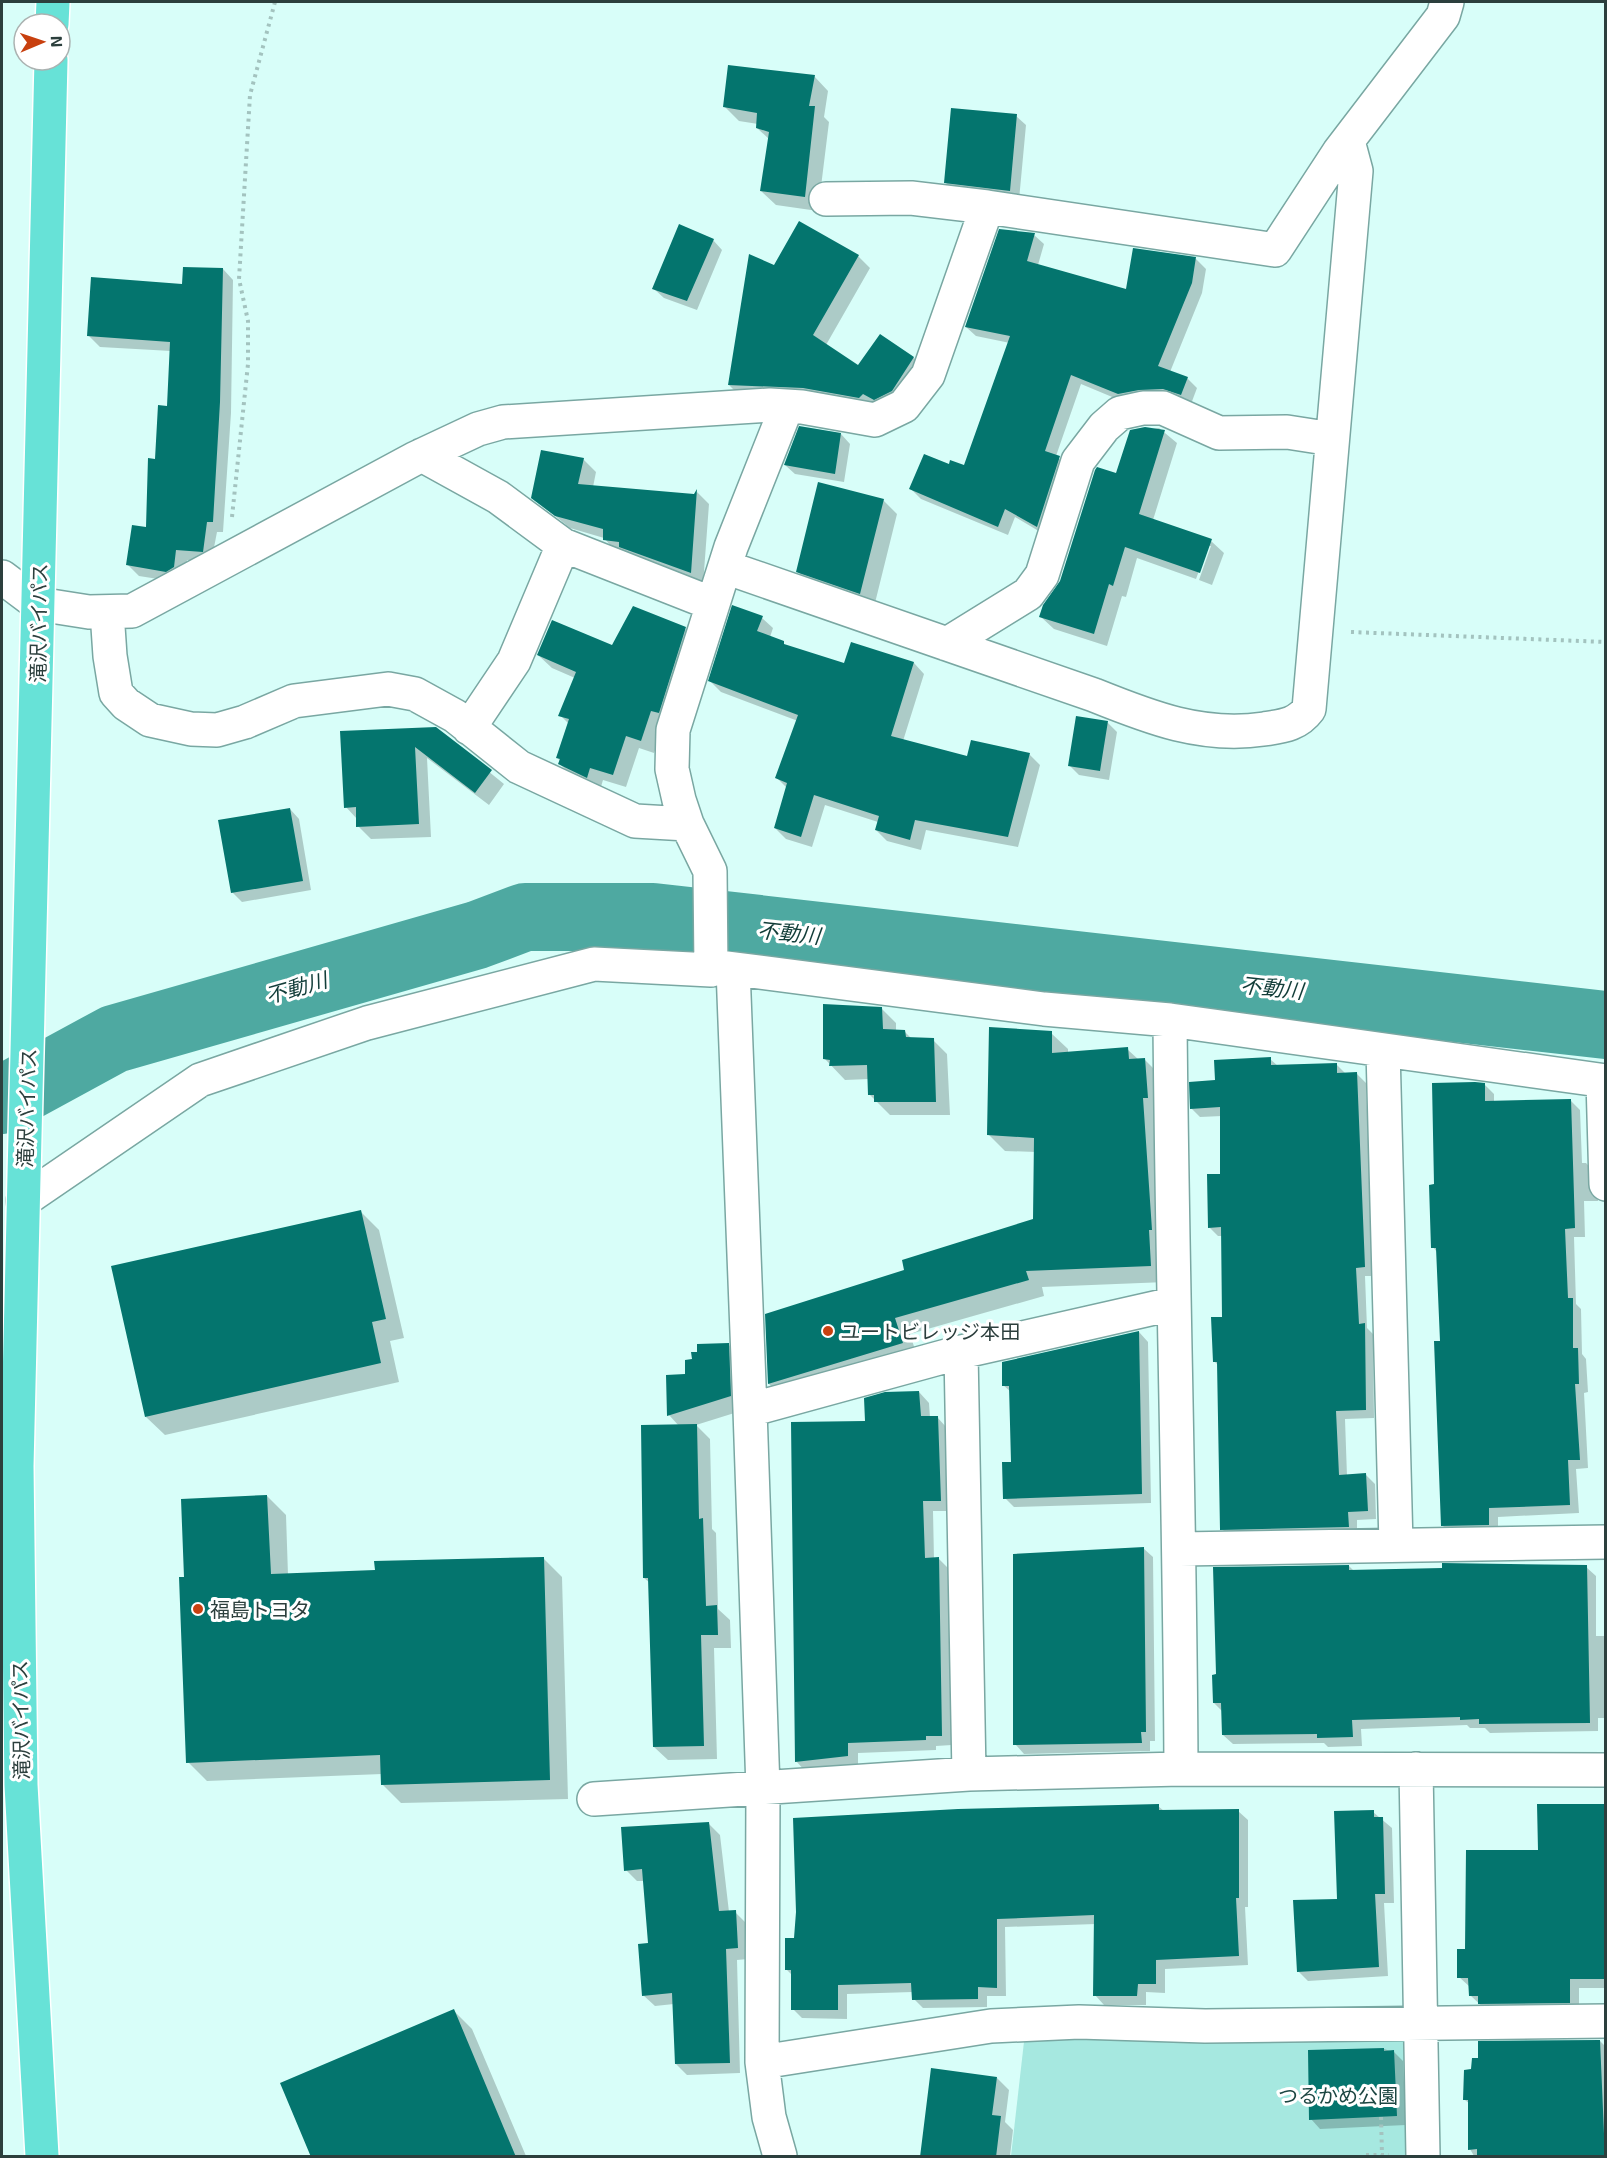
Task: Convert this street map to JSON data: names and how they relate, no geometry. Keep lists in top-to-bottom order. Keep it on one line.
{"streets":{"highway":["滝沢バイパス"]},"water":["不動川"],"parks":["つるかめ公園"],"places":["ユートビレッジ本田","福島トヨタ"],"north":"right"}
